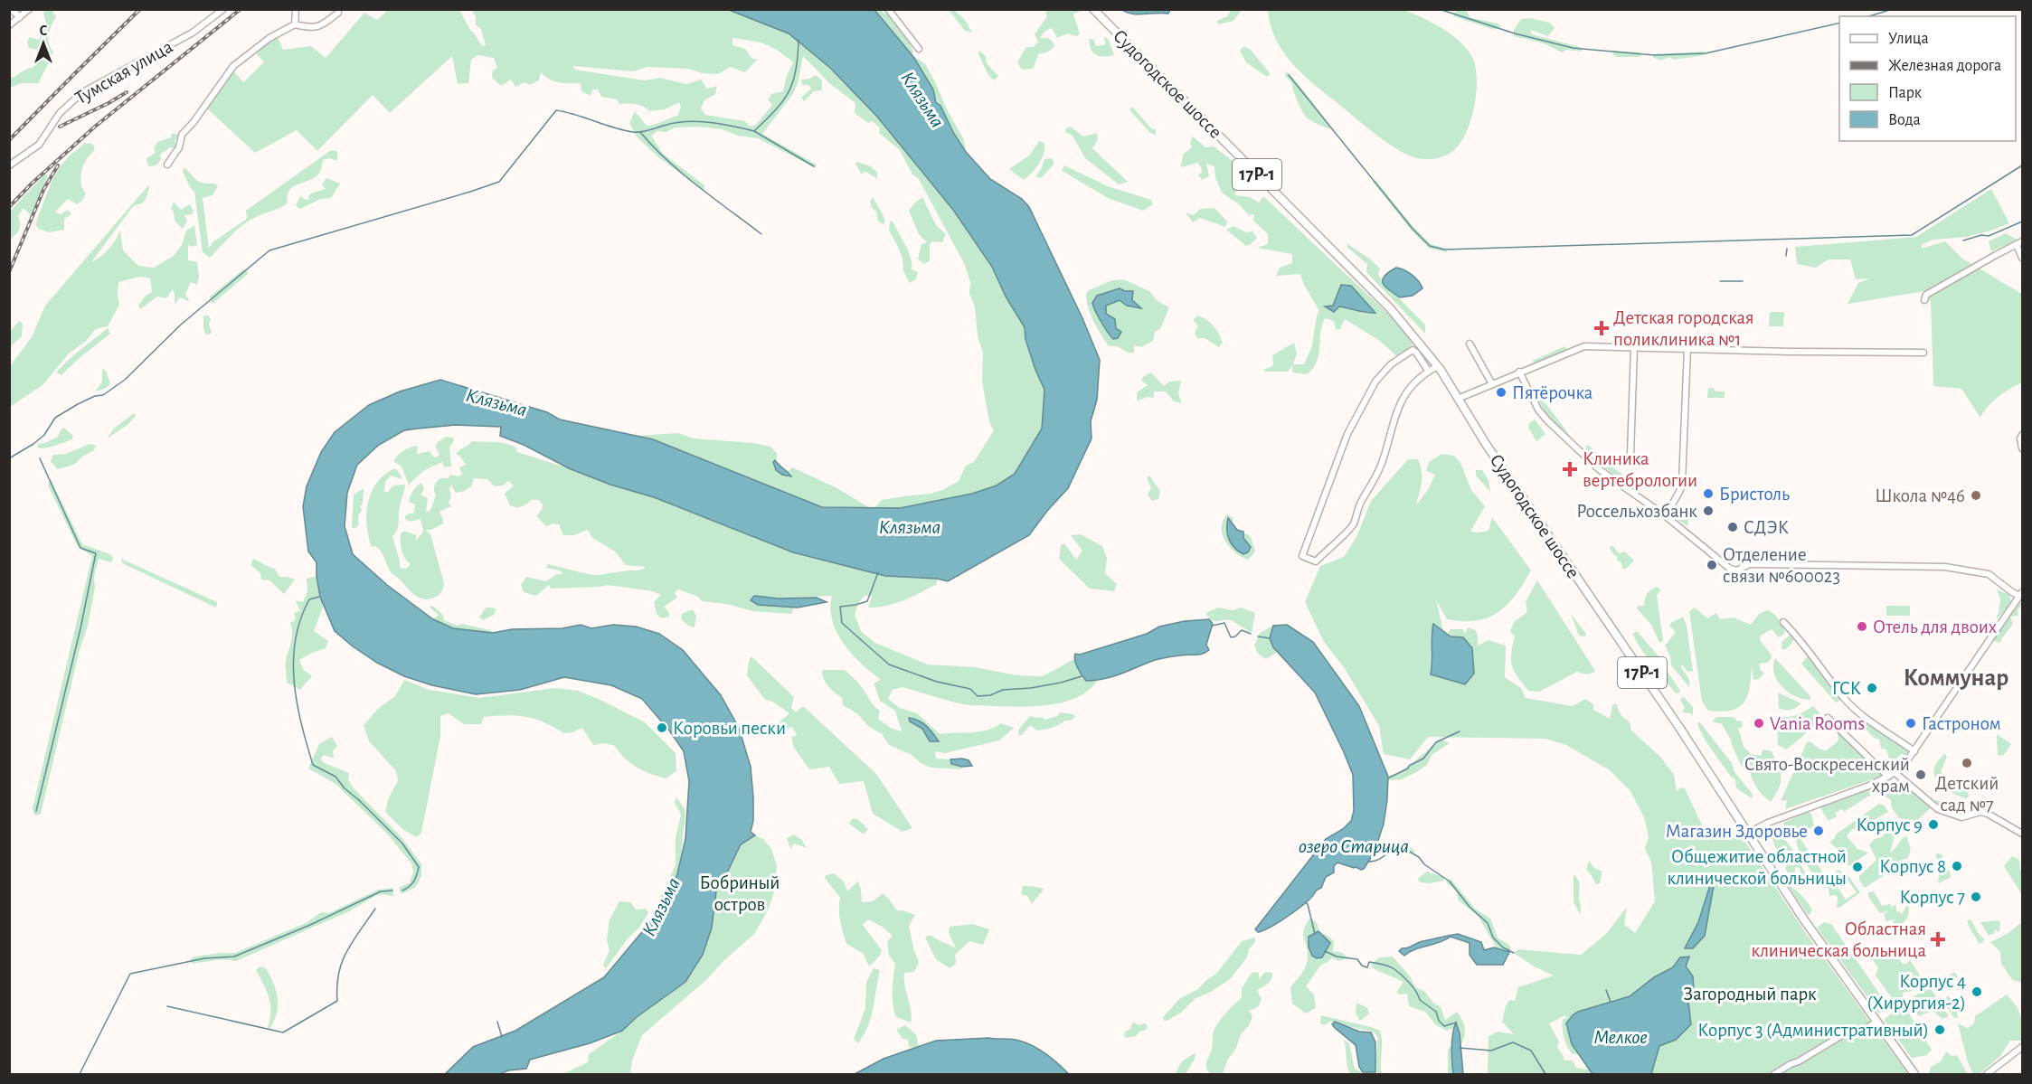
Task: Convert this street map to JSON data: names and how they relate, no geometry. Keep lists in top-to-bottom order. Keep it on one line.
{"streets":{"main road":["Судогодское шоссе","17Р-1"],"street":["Тумская улица"]},"districts":["Коммунар"],"water":["Клязьма","озеро Старица","Мелкое"],"parks":["Бобриный остров","Загородный парк"],"places":{"health":["Детская городская поликлиника №1","Клиника вертебрологии","Областная клиническая больница"],"other":["Пятёрочка","Бристоль","Школа №46","Россельхозбанк","СДЭК","Отделение связи №600023","Отель для двоих","ГСК","Vania Rooms","Гастроном","Коровьи пески","Детский сад №7","Свято-Воскресенский храм","Корпус 9","Магазин Здоровье","Корпус 8","Общежитие областной клинической больницы","Корпус 7","Корпус 4 (Хирургия-2)","Корпус 3 (Административный)"]},"legend":["Улица","Железная дорога","Парк","Вода"],"north":"top"}
